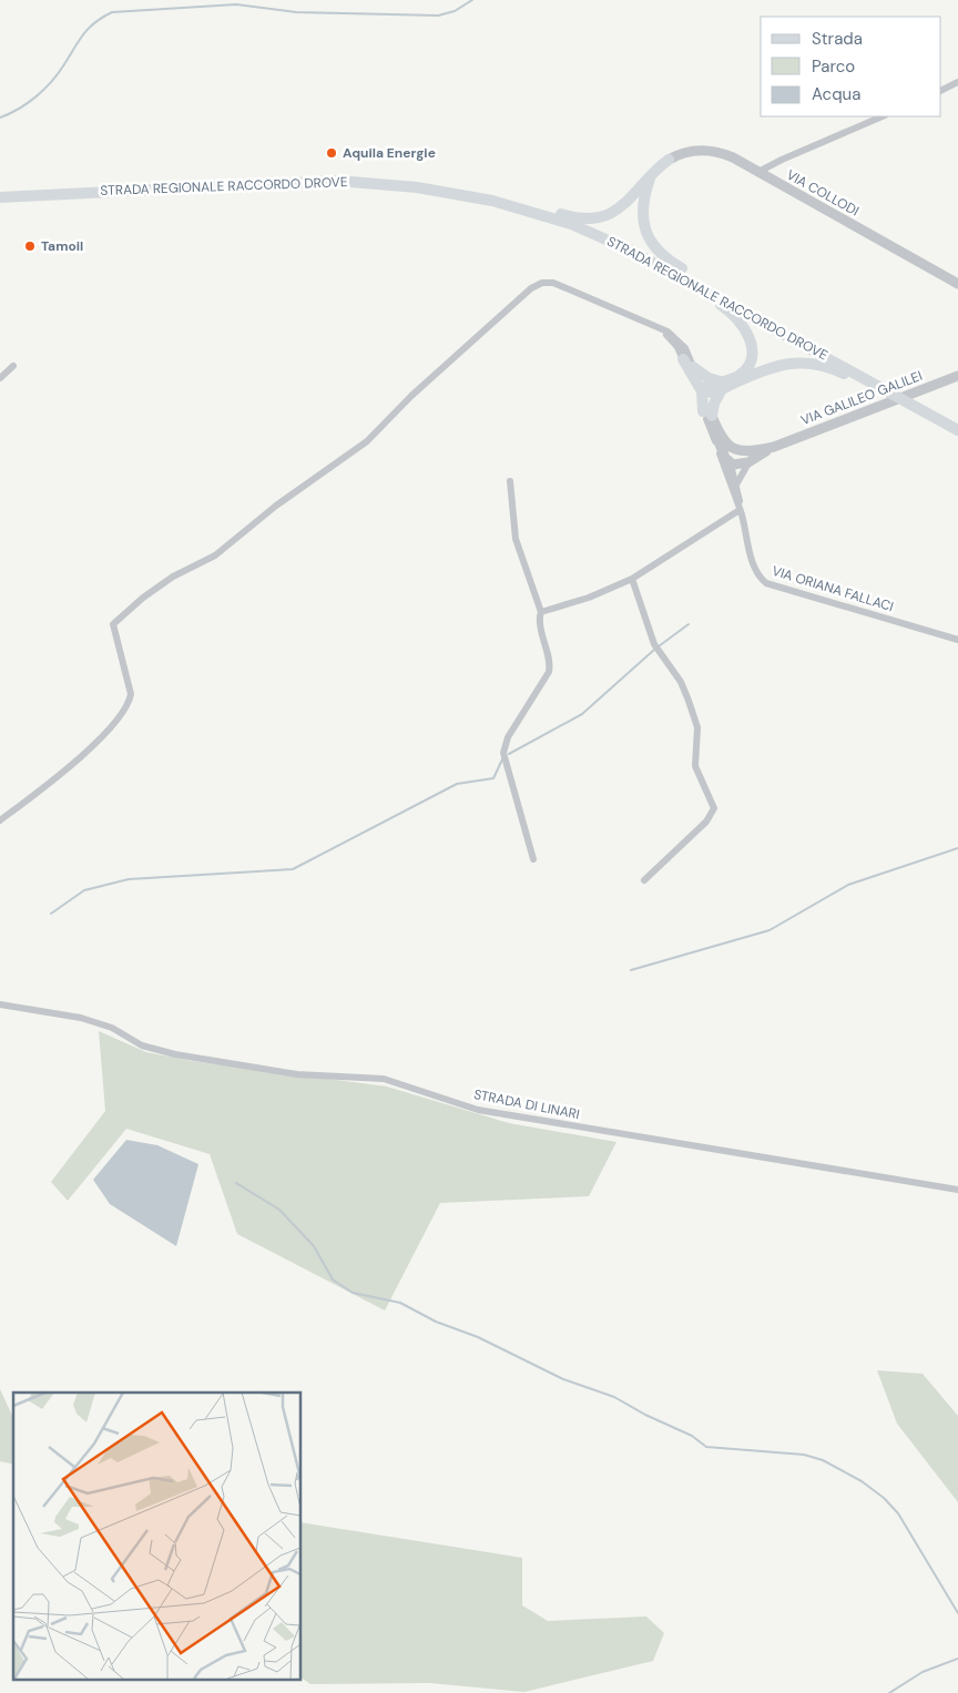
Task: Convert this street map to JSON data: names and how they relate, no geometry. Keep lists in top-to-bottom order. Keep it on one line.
{"streets":{"main road":["STRADA REGIONALE RACCORDO DROVE"],"street":["VIA COLLODI","VIA GALILEO GALILEI","VIA ORIANA FALLACI","STRADA DI LINARI"]},"places":["Aquila Energie","Tamoil"],"legend":["Strada","Parco","Acqua"]}
